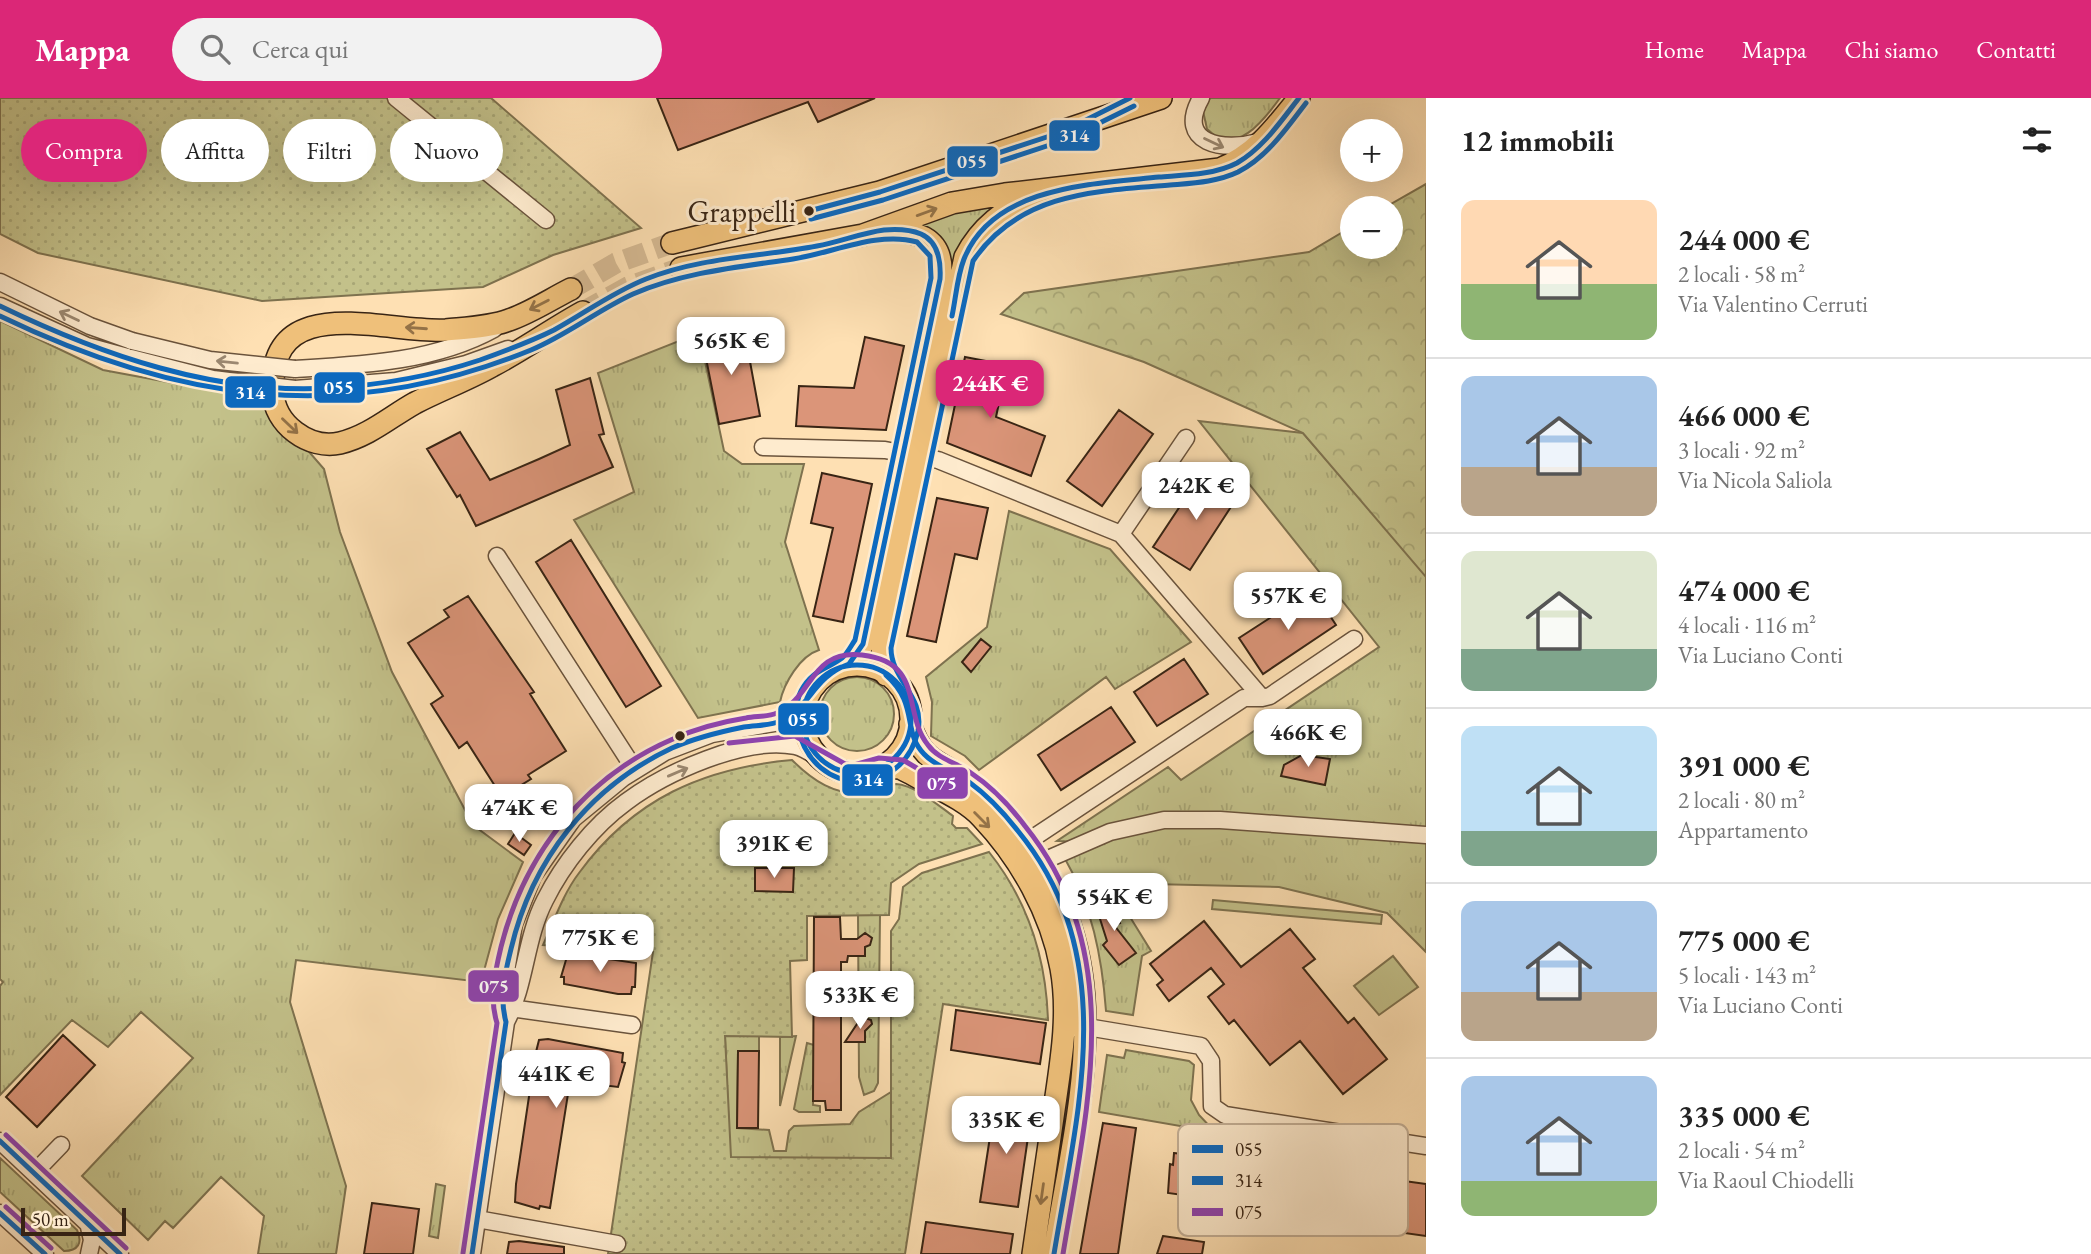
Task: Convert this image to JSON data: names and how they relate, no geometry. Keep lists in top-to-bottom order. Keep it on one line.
{"places":["Grappelli"],"lines":["transit line 055","transit line 314","transit line 075"],"legend":["055","314","075"],"scale_bar":"50 m","page":{"header":"Mappa","search":"Cerca qui","nav":["Home","Mappa","Chi siamo","Contatti"],"heading":"12 immobili","map_buttons":["+","−"],"chip":["Compra","Affitta","Filtri","Nuovo"],"list":[{"name":"244 000 €","note":"2 locali · 58 m² · Via Valentino Cerruti"},{"name":"466 000 €","note":"3 locali · 92 m² · Via Nicola Saliola"},{"name":"474 000 €","note":"4 locali · 116 m² · Via Luciano Conti"},{"name":"391 000 €","note":"2 locali · 80 m² · Appartamento"},{"name":"775 000 €","note":"5 locali · 143 m² · Via Luciano Conti"},{"name":"335 000 €","note":"2 locali · 54 m² · Via Raoul Chiodelli"}],"price":["565K €","244K €","242K €","557K €","466K €","474K €","391K €","554K €","775K €","533K €","441K €","335K €"],"scale":"50 m"}}
